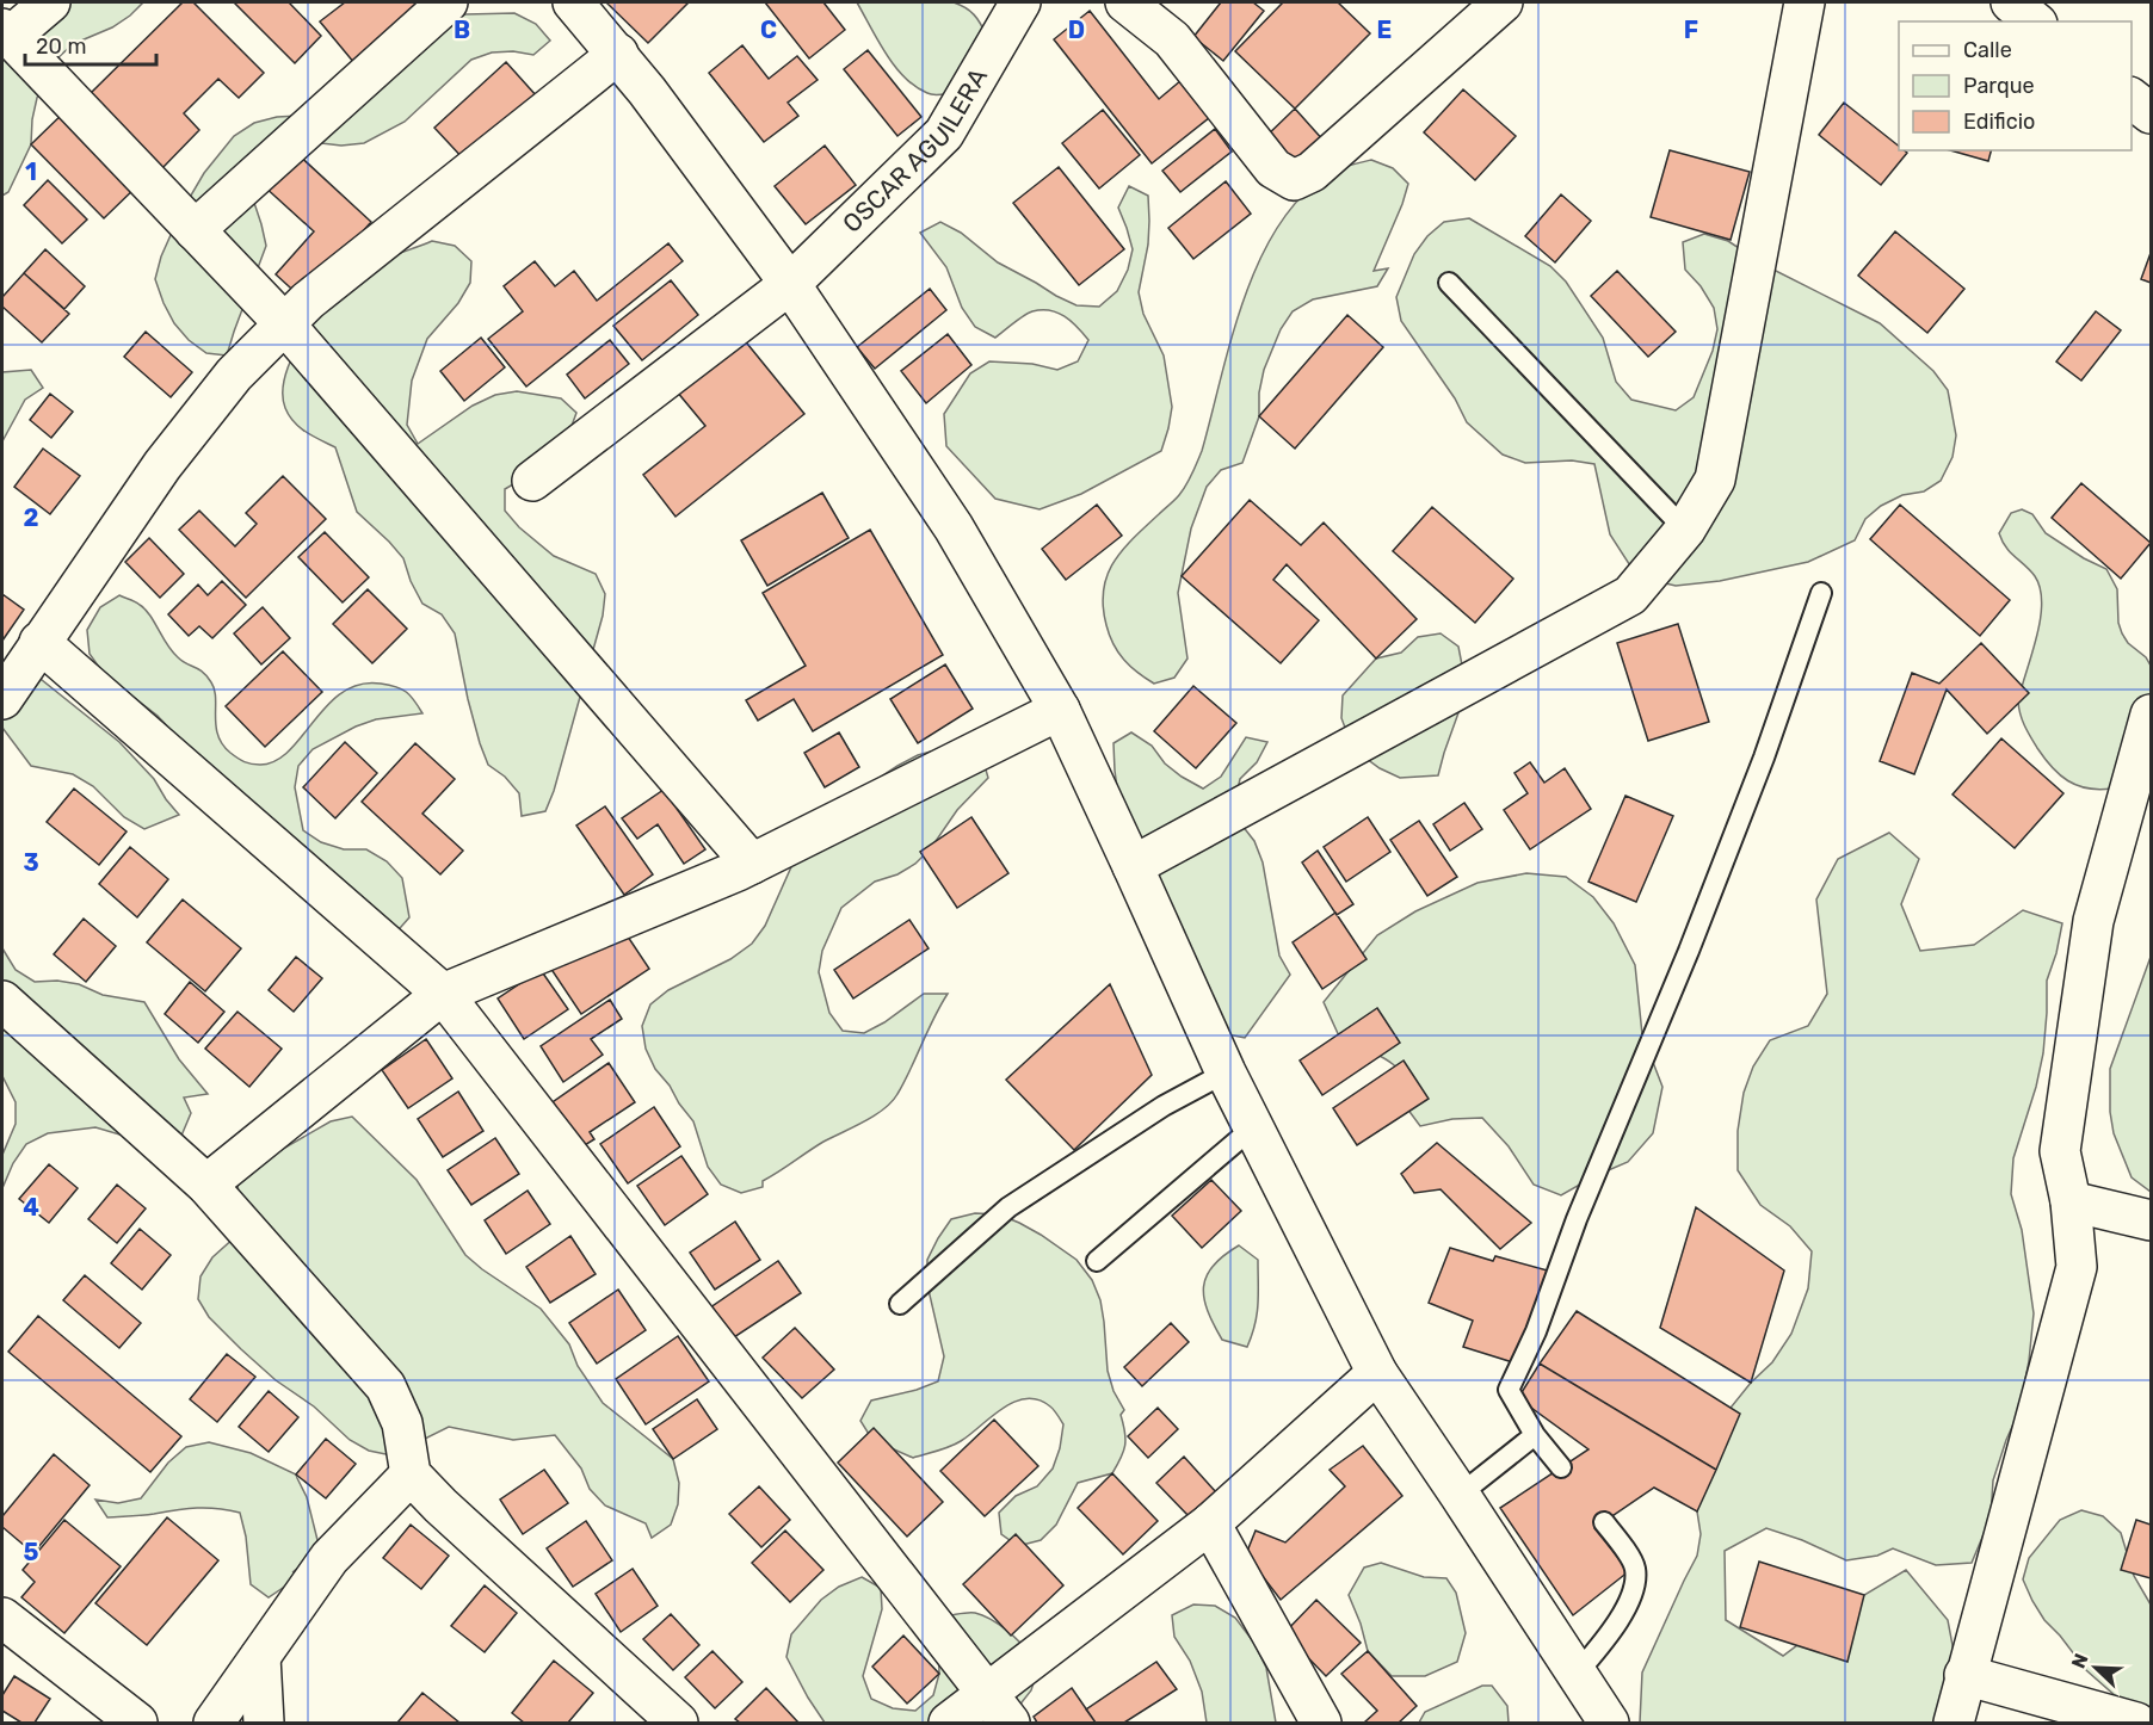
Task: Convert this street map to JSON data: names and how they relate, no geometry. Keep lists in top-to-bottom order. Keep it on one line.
{"streets":{"street":["OSCAR AGUILERA"]},"legend":["Calle","Parque","Edificio"],"scale_bar":"20 m","north":"top left","grid":{"columns":["B","C","D","E","F"],"rows":["1","2","3","4","5"]}}
